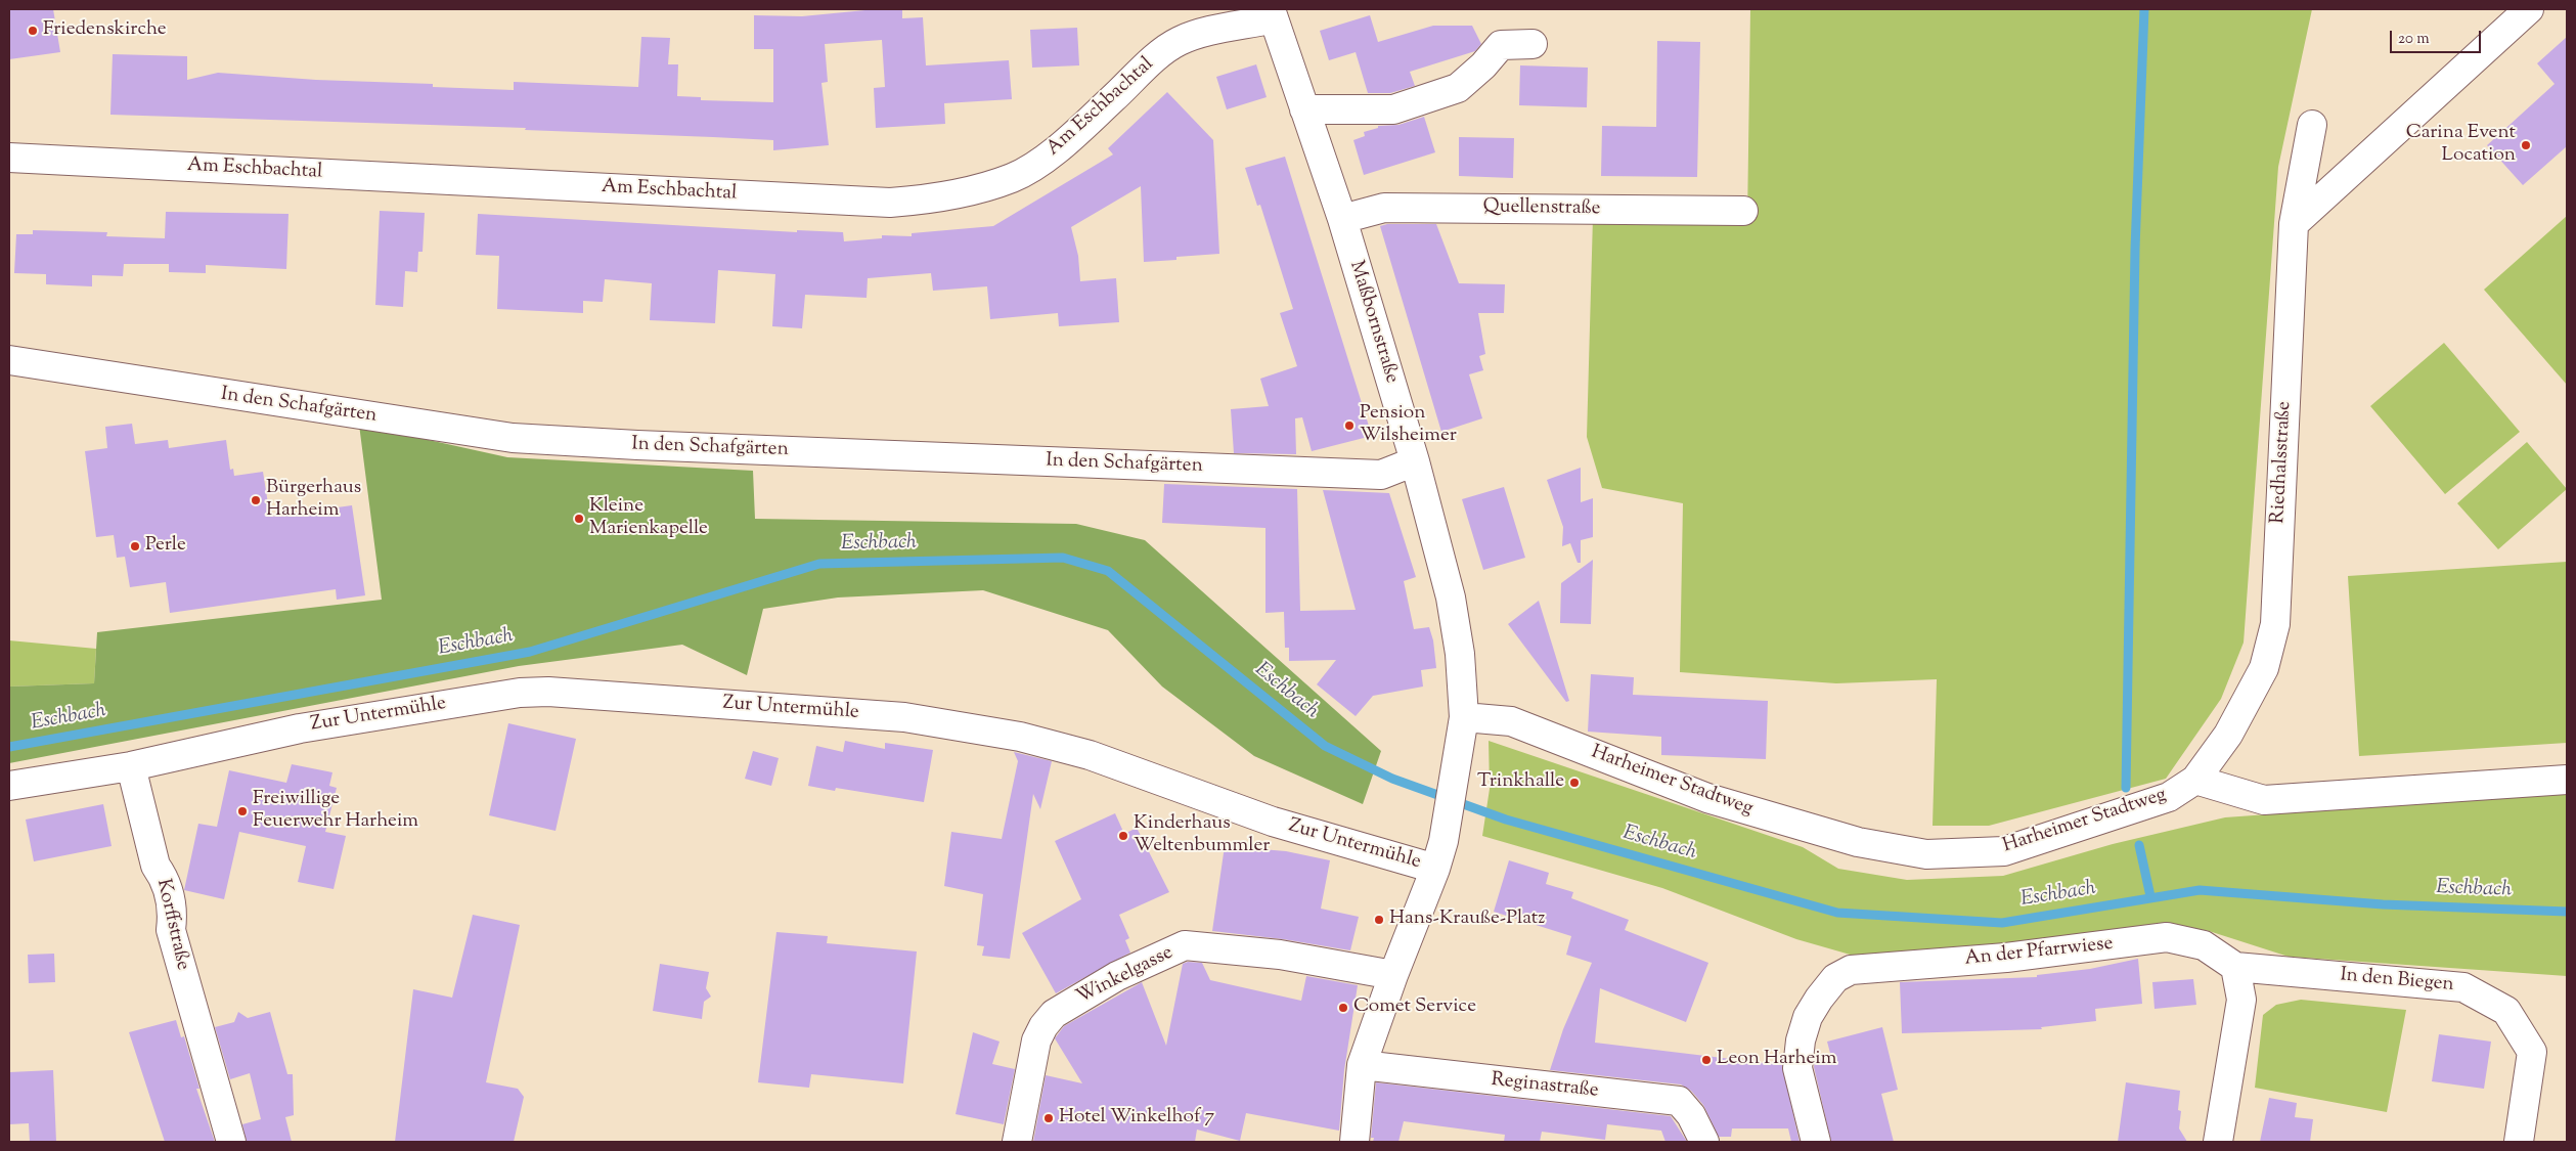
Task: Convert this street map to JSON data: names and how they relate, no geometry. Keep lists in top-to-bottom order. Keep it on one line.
{"streets":{"street":["Am Eschbachtal","Quellenstraße","Maßbornstraße","In den Schafgärten","Riedhalsstraße","Zur Untermühle","Harheimer Stadtweg","Korffstraße","An der Pfarrwiese","Winkelgasse","In den Biegen","Reginastraße"]},"crossings":[["Am Eschbachtal","Maßbornstraße"],["Quellenstraße","Maßbornstraße"],["Maßbornstraße","In den Schafgärten"],["Maßbornstraße","Zur Untermühle"],["Maßbornstraße","Harheimer Stadtweg"],["Maßbornstraße","Winkelgasse"],["Maßbornstraße","Reginastraße"],["Riedhalsstraße","Harheimer Stadtweg"],["Zur Untermühle","Korffstraße"],["An der Pfarrwiese","In den Biegen"]],"water":["Eschbach"],"places":["Friedenskirche","Carina Event Location","Pension Wilsheimer","Bürgerhaus Harheim","Kleine Marienkapelle","Perle","Trinkhalle","Freiwillige Feuerwehr Harheim","Kinderhaus Weltenbummler","Hans-Krauße-Platz","Comet Service","Leon Harheim","Hotel Winkelhof 7"],"scale_bar":"20 m"}
